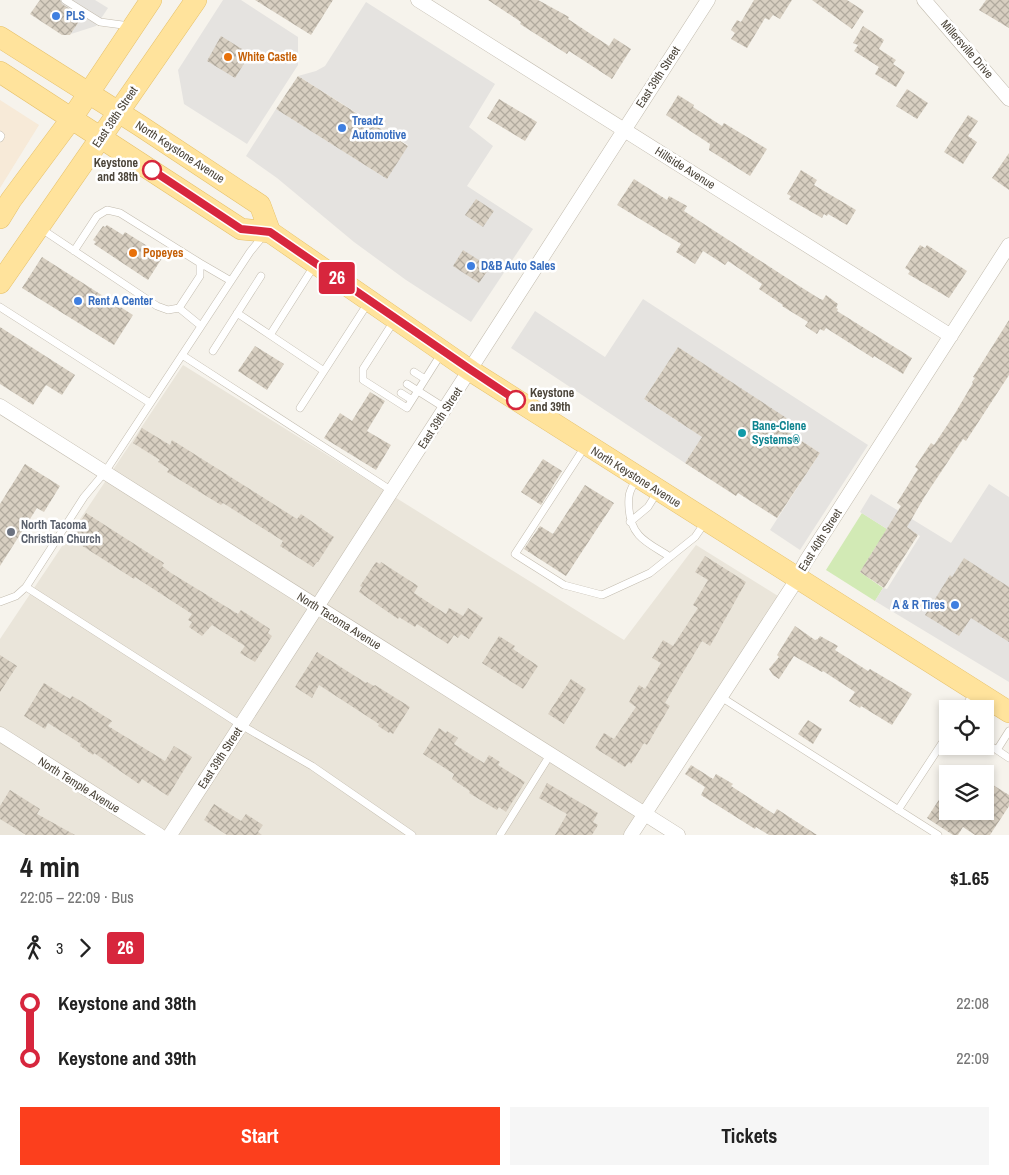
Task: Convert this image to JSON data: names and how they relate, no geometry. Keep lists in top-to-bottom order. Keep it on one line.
{"streets":{"main road":["East 38th Street","North Keystone Avenue"],"street":["Millersville Drive","East 39th Street","Hillside Avenue","East 40th Street","North Tacoma Avenue","North Temple Avenue"]},"crossings":[["East 39th Street","North Keystone Avenue"],["East 39th Street","Hillside Avenue"],["East 39th Street","North Tacoma Avenue"],["East 38th Street","North Keystone Avenue"],["North Keystone Avenue","East 40th Street"],["Hillside Avenue","East 40th Street"],["East 40th Street","North Tacoma Avenue"]],"places":["PLS","White Castle","Treadz Automotive","Keystone and 38th","Popeyes","D&B Auto Sales","Rent A Center","Keystone and 39th","Bane-Clene Systems®","North Tacoma Christian Church","A & R Tires"],"lines":["bus line 26"],"page":{"on_map":"26","heading":["4 min","22:05 – 22:09 · Bus","$1.65"],"legs":["3","26"],"list":[{"name":"Keystone and 38th","value":"22:08"},{"name":"Keystone and 39th","value":"22:09"}],"buttons":["Start","Tickets"]}}
